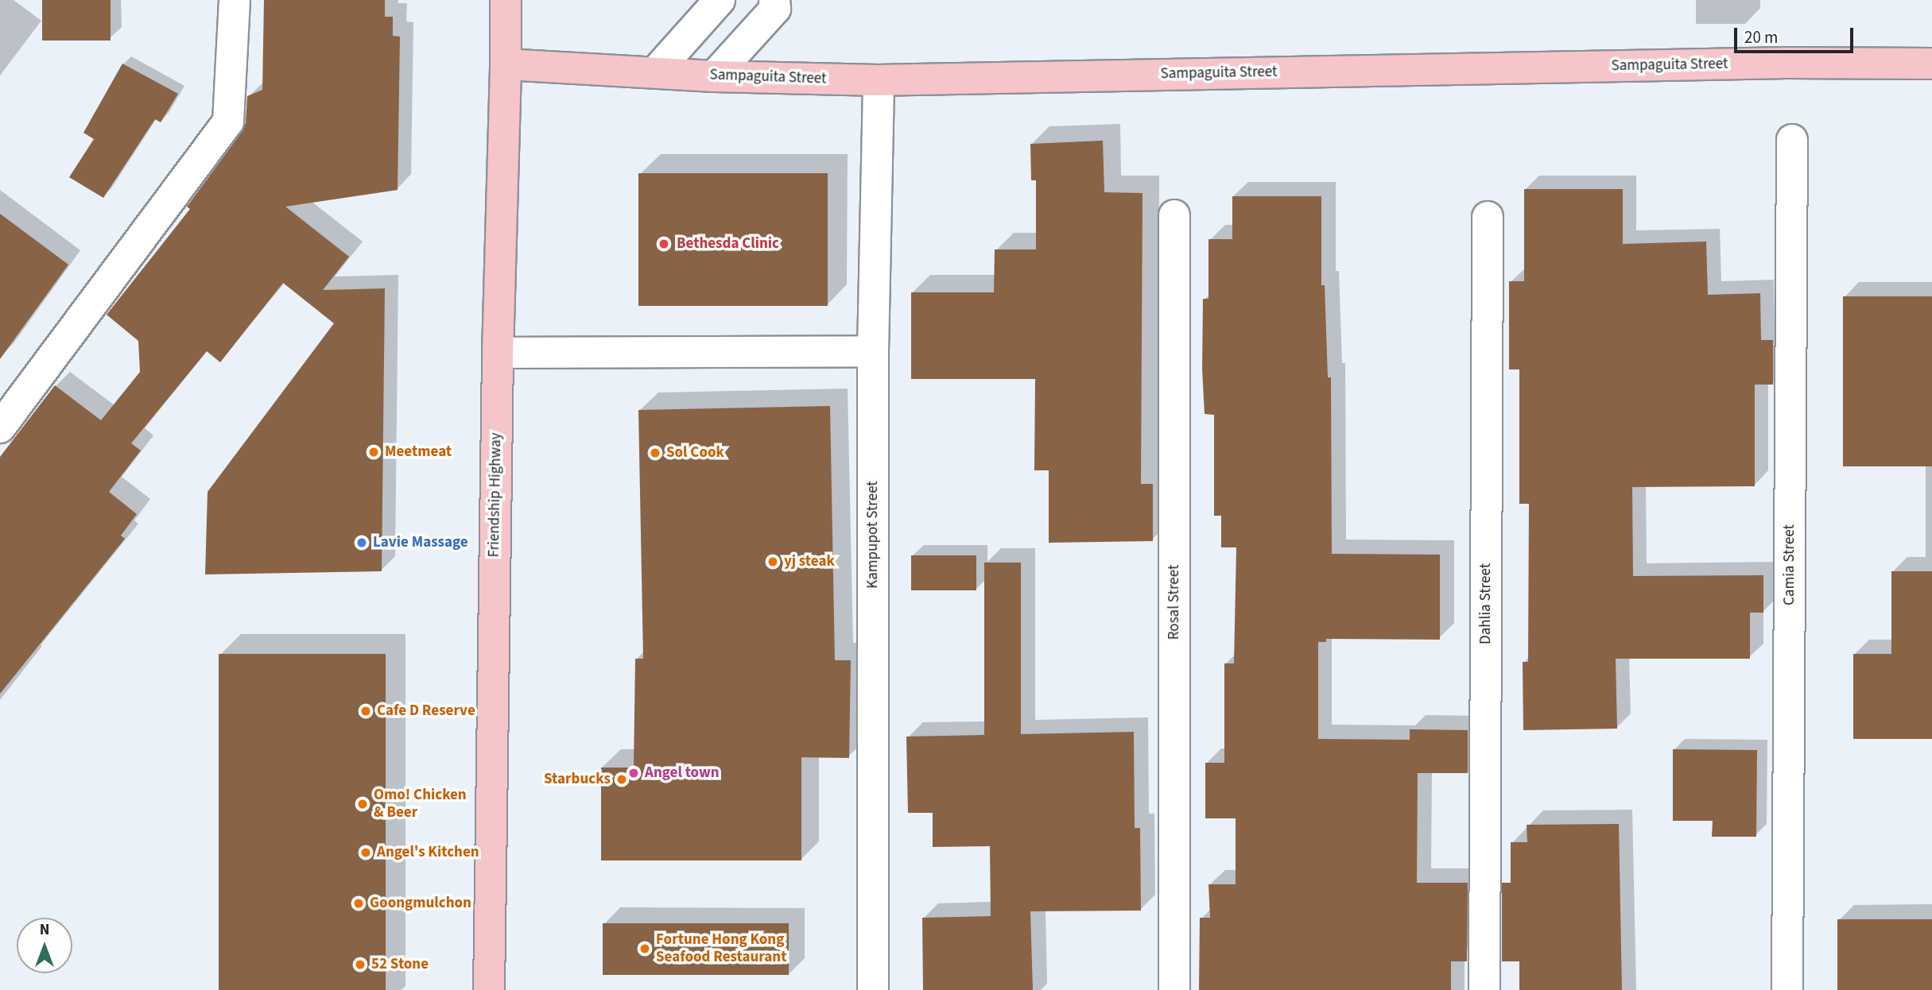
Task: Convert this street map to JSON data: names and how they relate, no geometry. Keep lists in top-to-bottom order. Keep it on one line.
{"streets":{"main road":["Sampaguita Street","Friendship Highway"],"street":["Kampupot Street","Camia Street","Rosal Street","Dahlia Street"]},"crossings":[["Sampaguita Street","Friendship Highway"],["Sampaguita Street","Kampupot Street"]],"places":["Bethesda Clinic","Meetmeat","Sol Cook","Lavie Massage","yj steak","Cafe D Reserve","Angel town","Starbucks","Omo! Chicken & Beer","Angel's Kitchen","Goongmulchon","Fortune Hong Kong Seafood Restaurant","52 Stone"],"scale_bar":"20 m","north":"top"}
